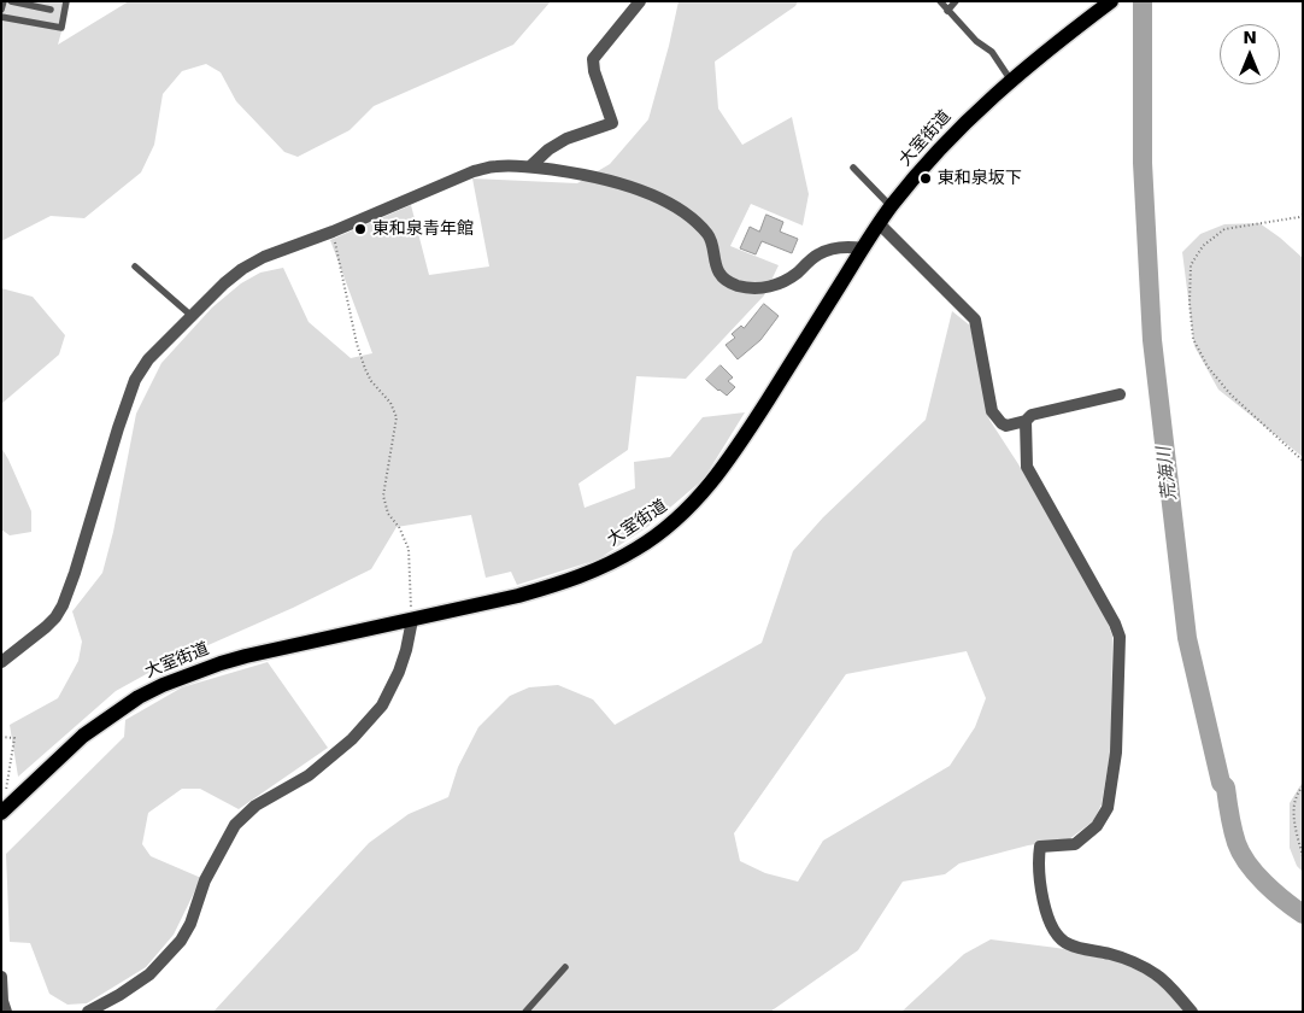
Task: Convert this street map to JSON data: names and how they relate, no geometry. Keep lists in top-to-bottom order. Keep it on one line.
{"streets":{"main road":["大室街道"]},"water":["荒海川"],"places":["東和泉坂下","東和泉青年館"],"north":"top"}
